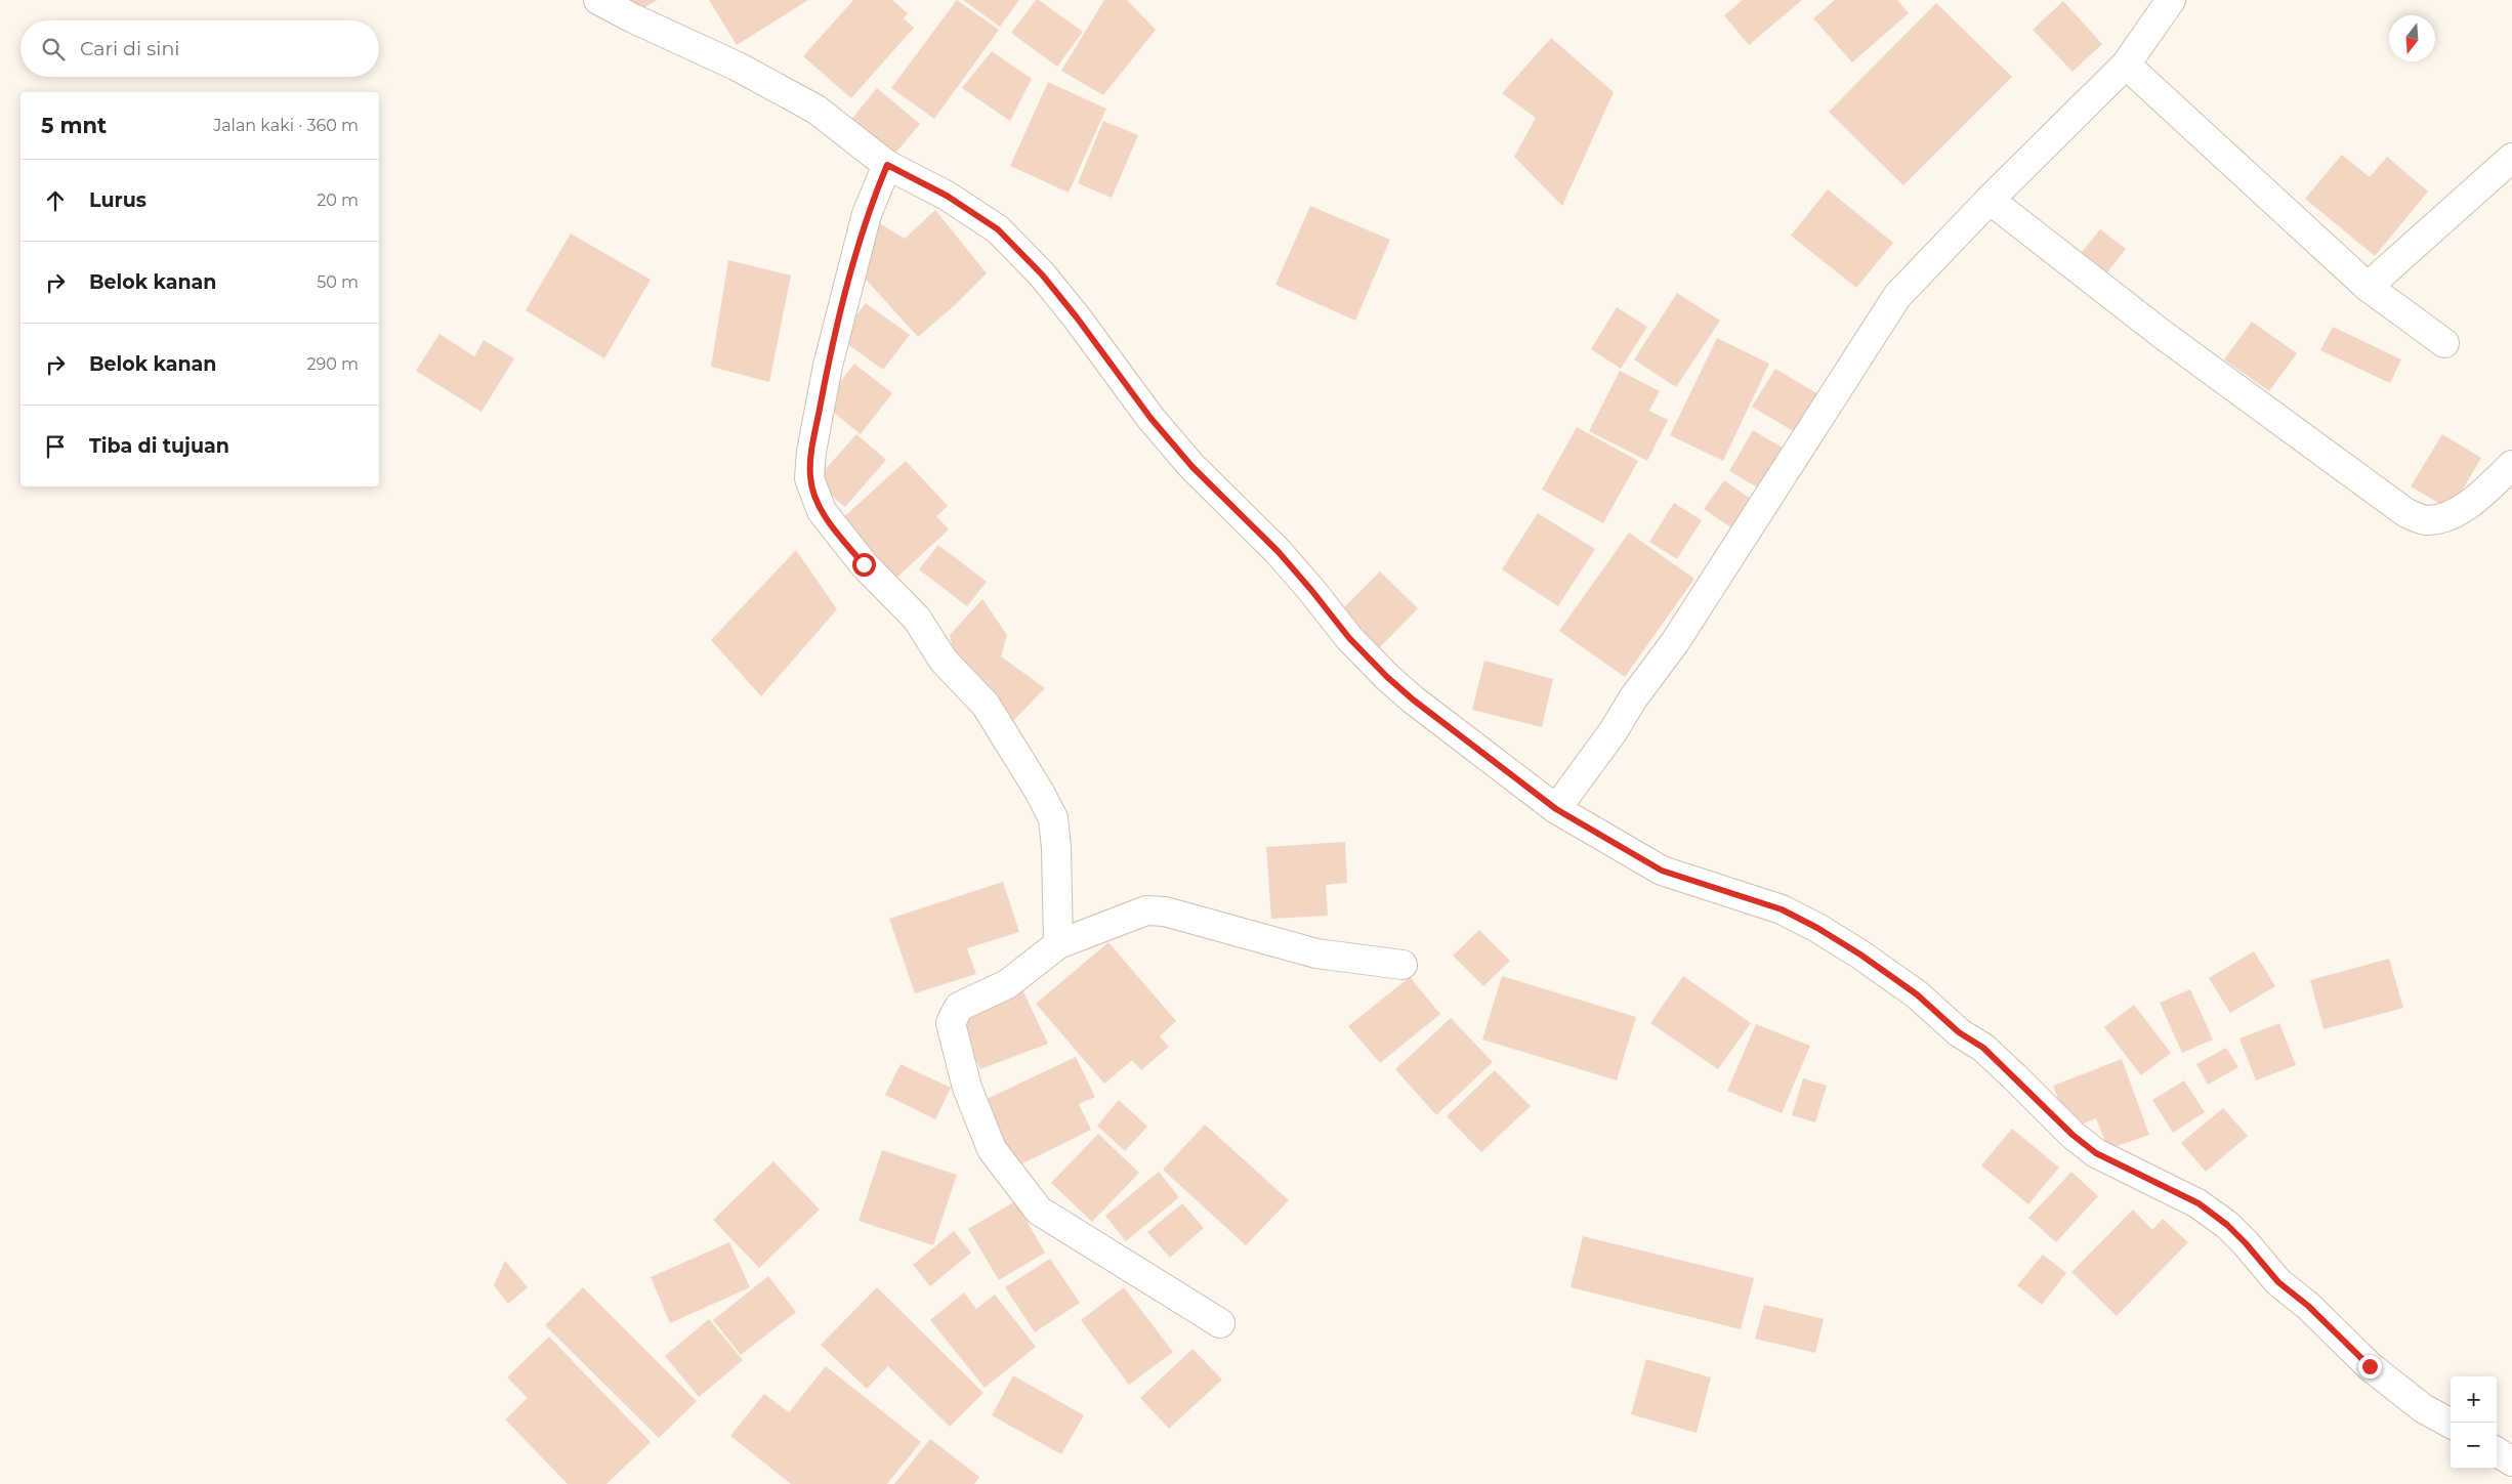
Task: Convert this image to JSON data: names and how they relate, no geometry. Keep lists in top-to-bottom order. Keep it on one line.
{"north":"bottom","page":{"search":"Cari di sini","heading":["5 mnt","Jalan kaki · 360 m"],"list":[["Lurus","20 m"],["Belok kanan","50 m"],["Belok kanan","290 m"],"Tiba di tujuan"],"map_buttons":["+","−"]}}
